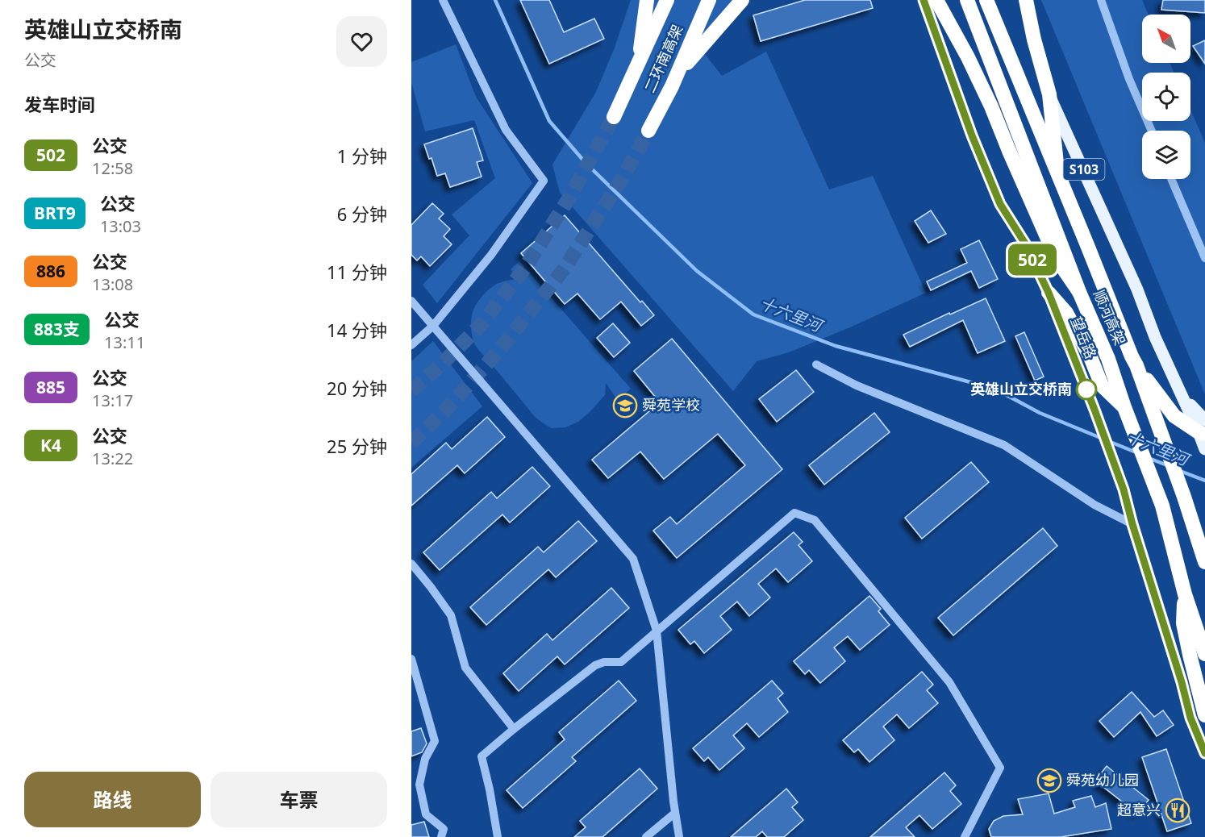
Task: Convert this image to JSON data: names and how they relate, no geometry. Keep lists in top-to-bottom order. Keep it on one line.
{"streets":{"highway":["二环南高架","顺河高架"],"main road":["S103","望岳路"]},"water":["十六里河"],"places":{"other":["英雄山立交桥南"],"school or university":["舜苑学校","舜苑幼儿园"],"restaurant":["超意兴"]},"lines":["bus line 502"],"north":"top left","page":{"heading":[["英雄山立交桥南","公交"],"发车时间"],"on_map":"502","list":[{"mark":"502","name":"公交","note":"12:58","value":"1 分钟"},{"mark":"BRT9","name":"公交","note":"13:03","value":"6 分钟"},{"mark":"886","name":"公交","note":"13:08","value":"11 分钟"},{"mark":"883支","name":"公交","note":"13:11","value":"14 分钟"},{"mark":"885","name":"公交","note":"13:17","value":"20 分钟"},{"mark":"K4","name":"公交","note":"13:22","value":"25 分钟"}],"buttons":["路线","车票"]}}
